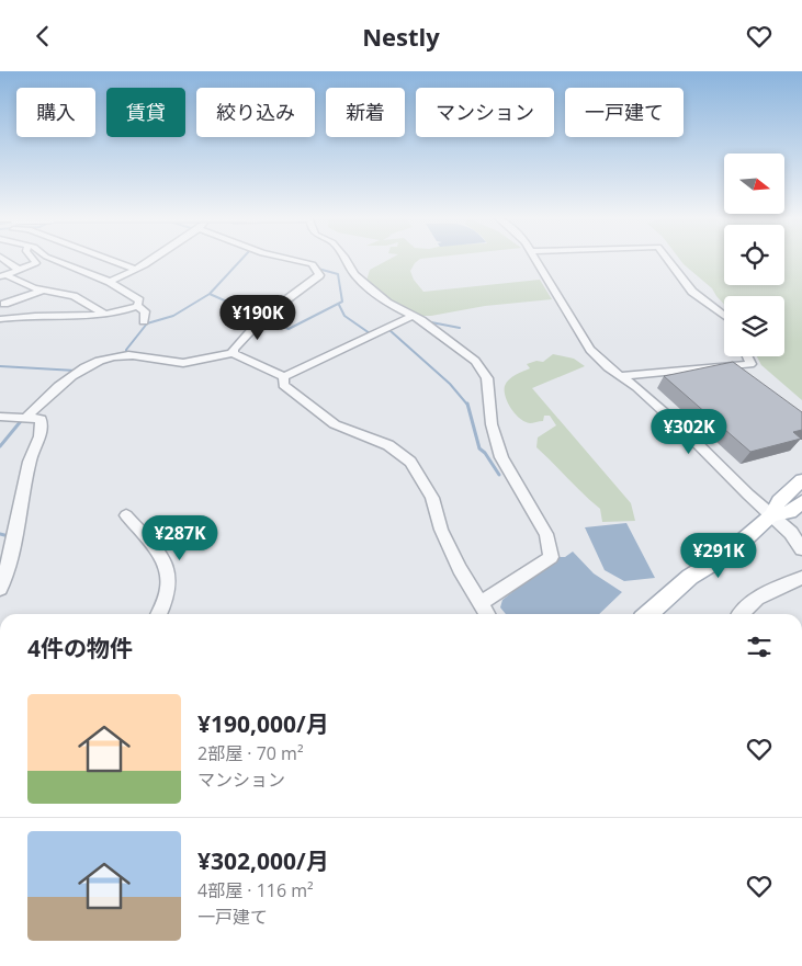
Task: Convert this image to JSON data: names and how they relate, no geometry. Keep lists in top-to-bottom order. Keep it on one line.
{"north":"right","page":{"header":"Nestly","chip":["購入","賃貸","絞り込み","新着","マンション","一戸建て"],"price":["¥190K","¥302K","¥287K","¥291K"],"heading":"4件の物件","list":[{"name":"¥190,000/月","note":"2部屋 · 70 m² · マンション"},{"name":"¥302,000/月","note":"4部屋 · 116 m² · 一戸建て"}]}}
